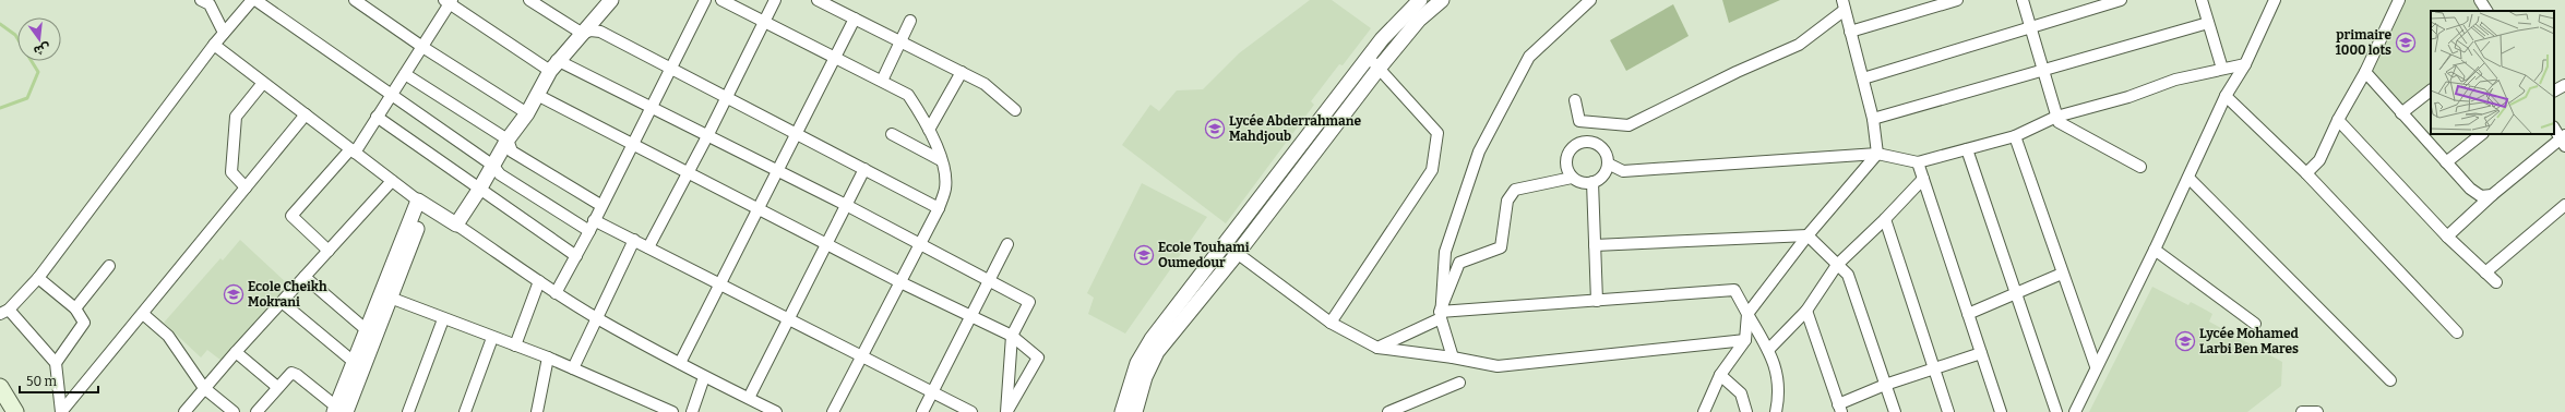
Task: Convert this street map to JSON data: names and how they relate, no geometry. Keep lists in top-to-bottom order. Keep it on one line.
{"places":{"school or university":["primaire 1000 lots","Lycée Abderrahmane Mahdjoub","Ecole Touhami Oumedour","Ecole Cheikh Mokrani","Lycée Mohamed Larbi Ben Mares"]},"scale_bar":"50 m","north":"bottom"}
